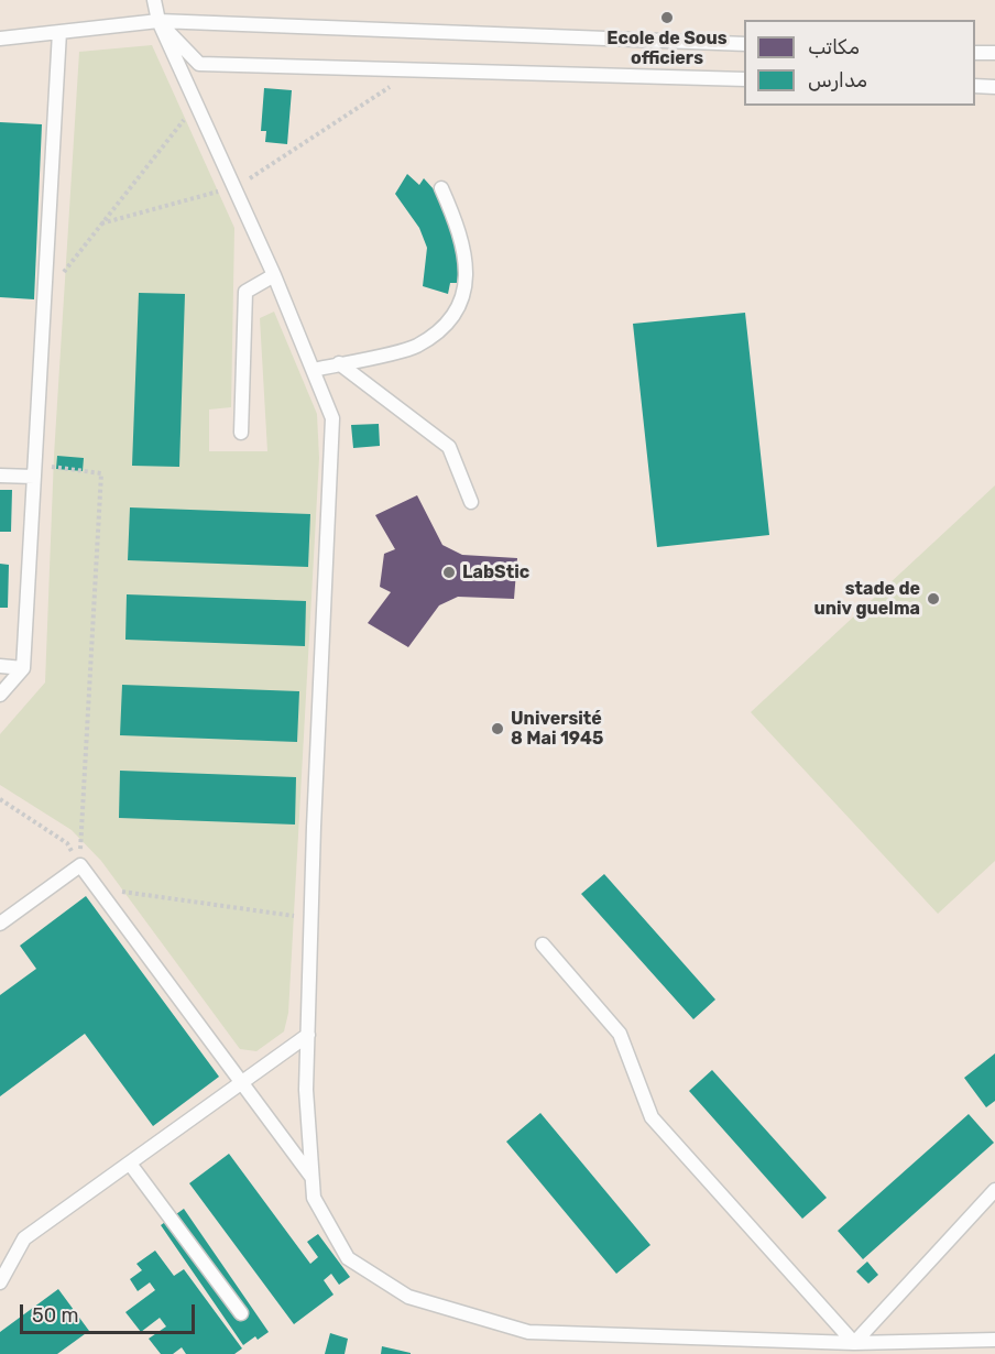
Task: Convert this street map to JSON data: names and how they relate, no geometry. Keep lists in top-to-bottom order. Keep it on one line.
{"places":["Ecole de Sous officiers","LabStic","stade de univ guelma","Université 8 Mai 1945"],"legend":["مكاتب","مدارس"],"scale_bar":"50 m"}
